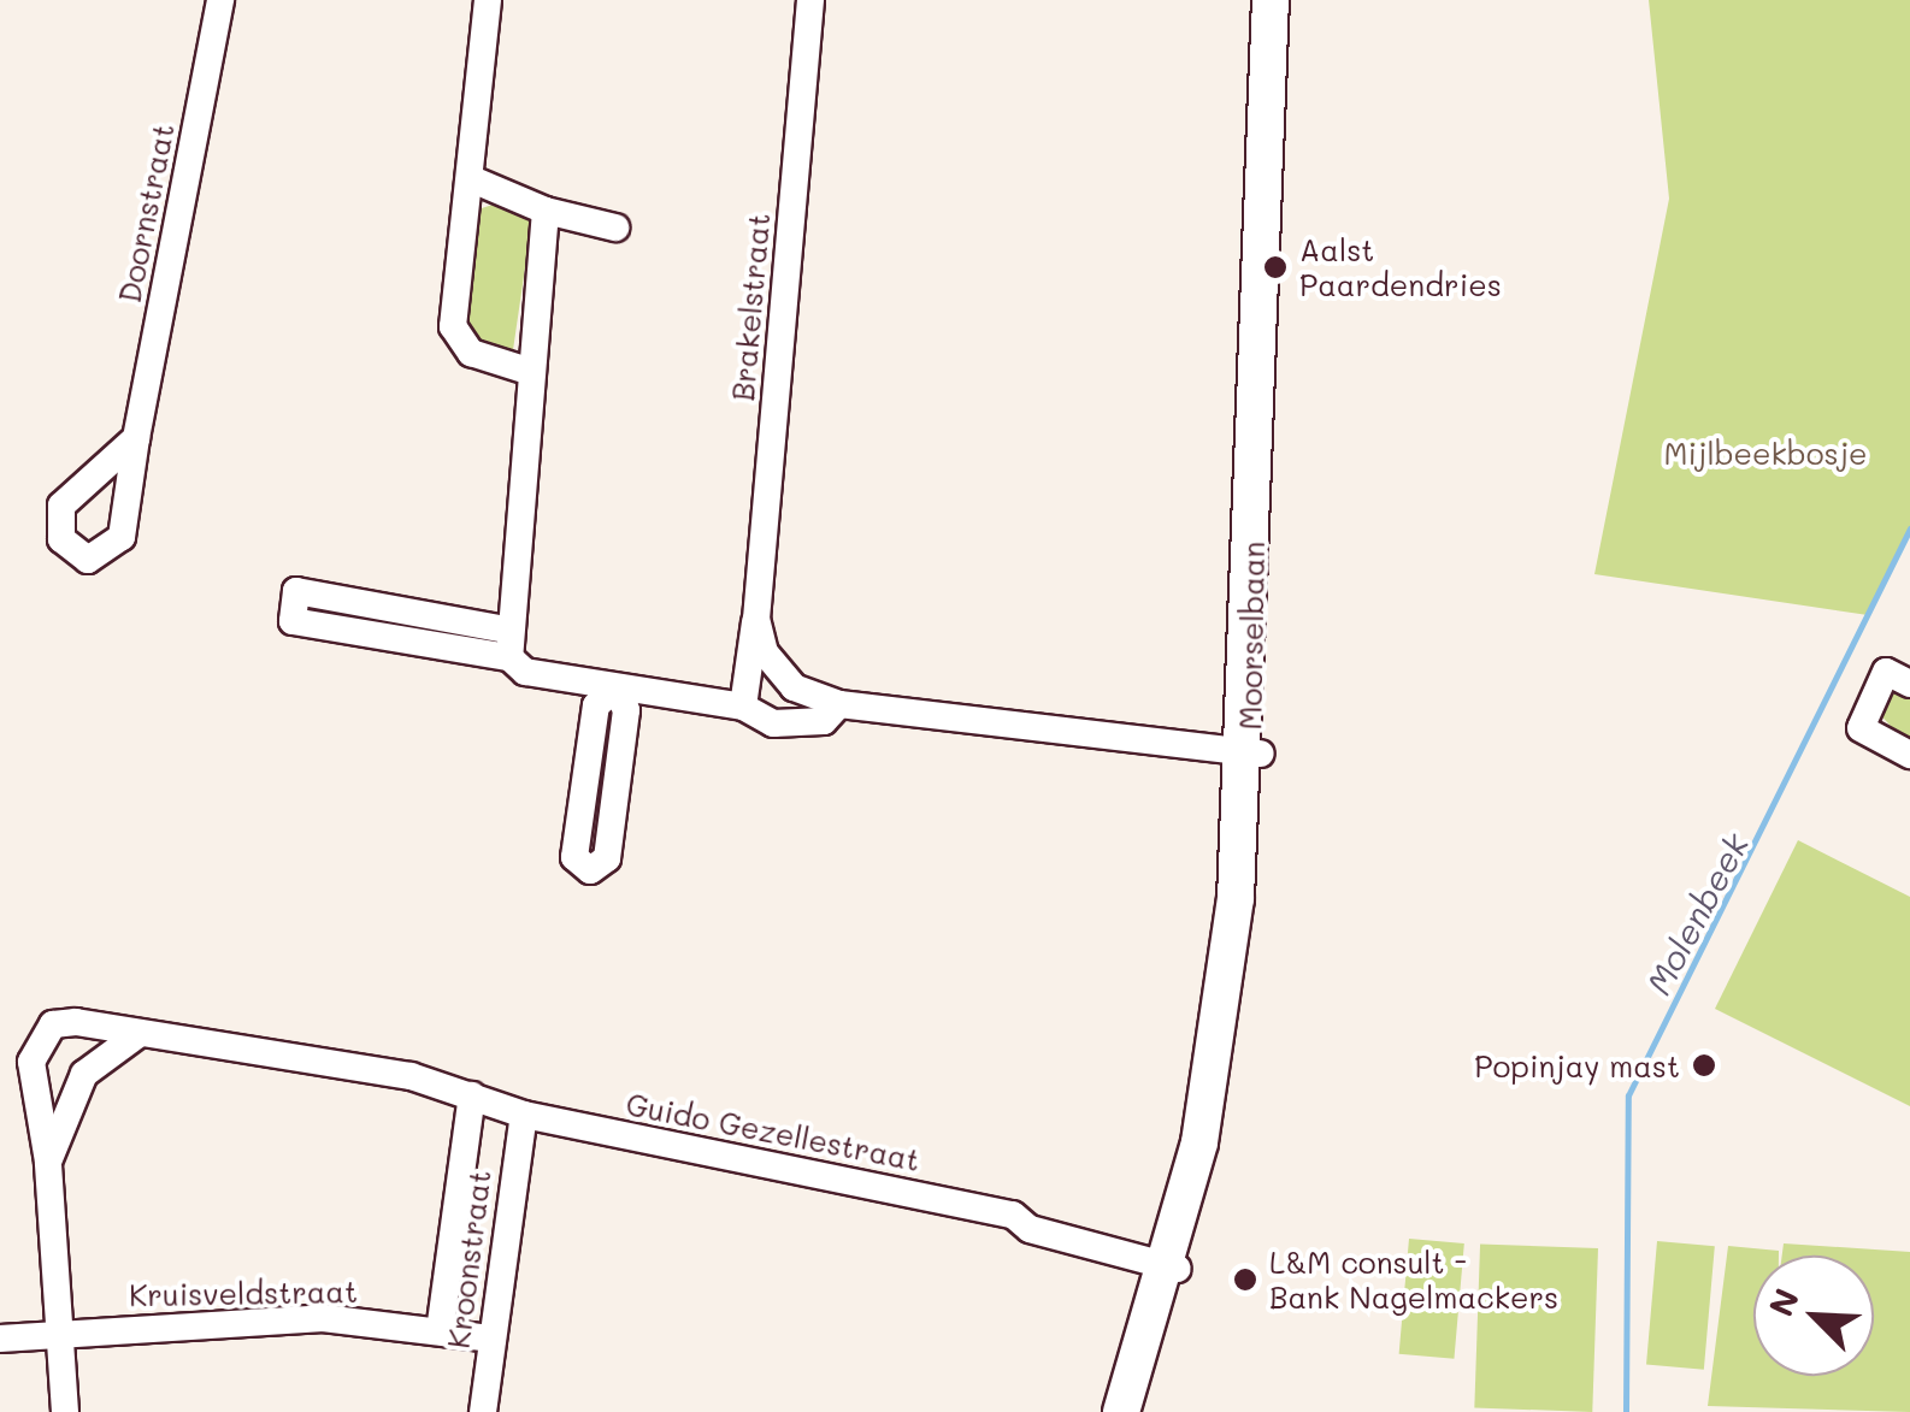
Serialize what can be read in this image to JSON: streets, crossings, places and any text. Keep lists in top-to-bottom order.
{
  "streets": {
    "main road": ["Moorselbaan"],
    "street": [
      "Doornstraat",
      "Brakelstraat",
      "Guido Gezellestraat",
      "Kroonstraat",
      "Kruisveldstraat"
    ]
  },
  "crossings": [
    ["Brakelstraat", "Moorselbaan"],
    ["Moorselbaan", "Guido Gezellestraat"],
    ["Guido Gezellestraat", "Kroonstraat"],
    ["Guido Gezellestraat", "Kruisveldstraat"],
    ["Kroonstraat", "Kruisveldstraat"]
  ],
  "water": ["Molenbeek"],
  "parks": ["Mijlbeekbosje"],
  "places": ["Aalst Paardendries", "Popinjay mast", "L&M consult - Bank Nagelmackers"],
  "north": "top left"
}
